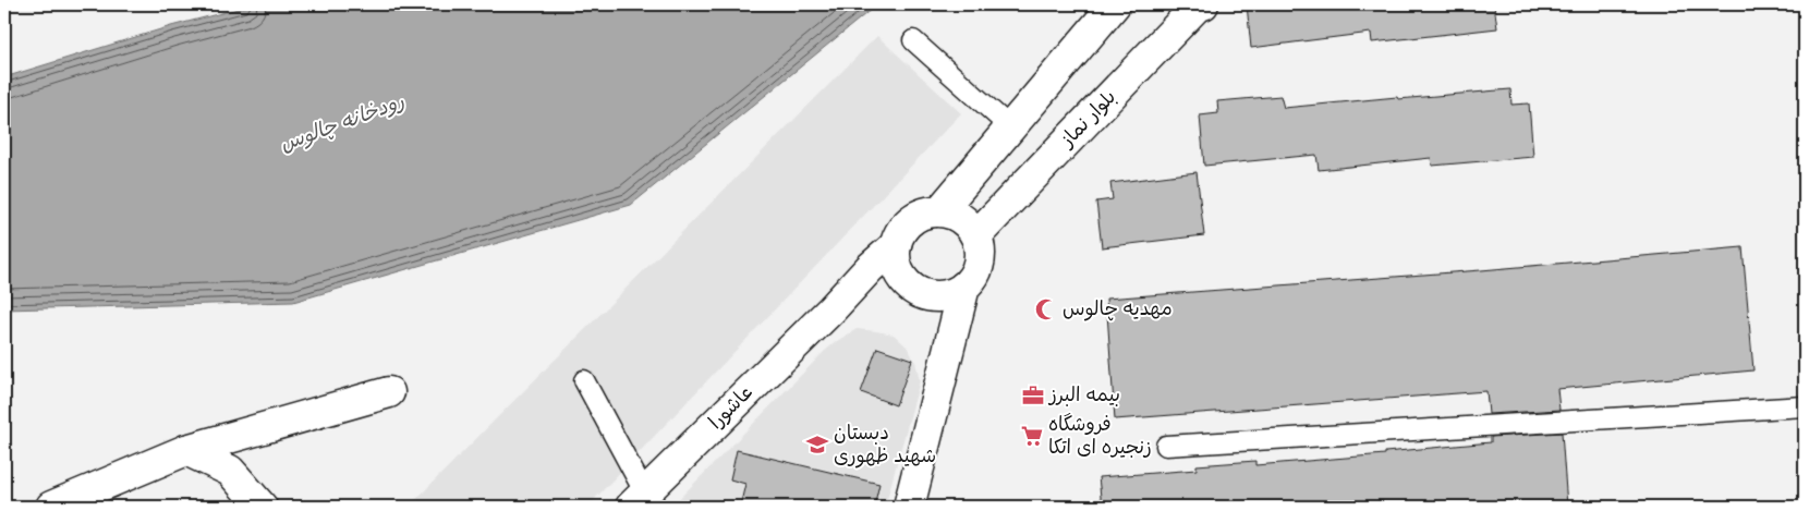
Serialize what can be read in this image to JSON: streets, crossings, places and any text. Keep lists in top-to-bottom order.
{
  "streets": {
    "street": ["بلوار نماز", "عاشورا"]
  },
  "crossings": [
    ["بلوار نماز", "عاشورا"]
  ],
  "water": ["رودخانه چالوس"],
  "places": {
    "mosque": ["مهدیه چالوس"],
    "office": ["بیمه البرز"],
    "supermarket": ["فروشگاه زنجیره ای اتکا"],
    "school or university": ["دبستان شهید ظهوری"]
  }
}
